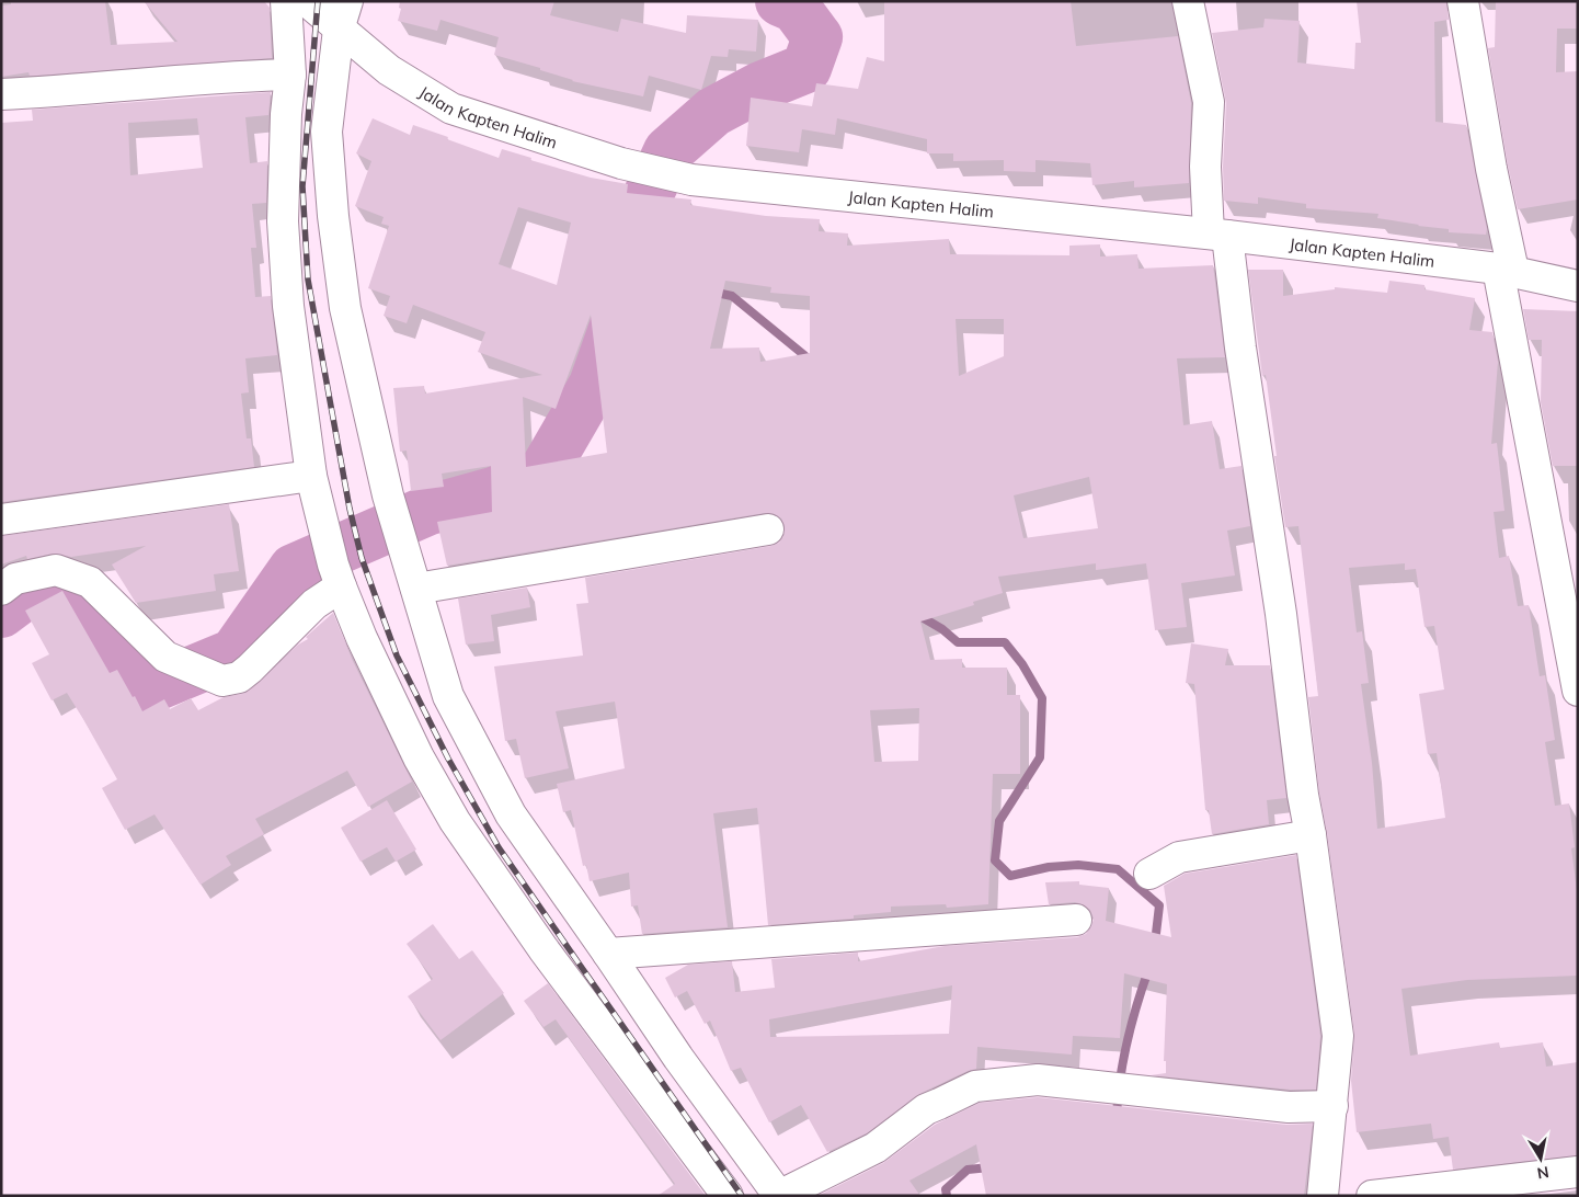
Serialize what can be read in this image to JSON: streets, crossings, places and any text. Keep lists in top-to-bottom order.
{
  "streets": {
    "street": ["Jalan Kapten Halim"]
  },
  "north": "bottom"
}
